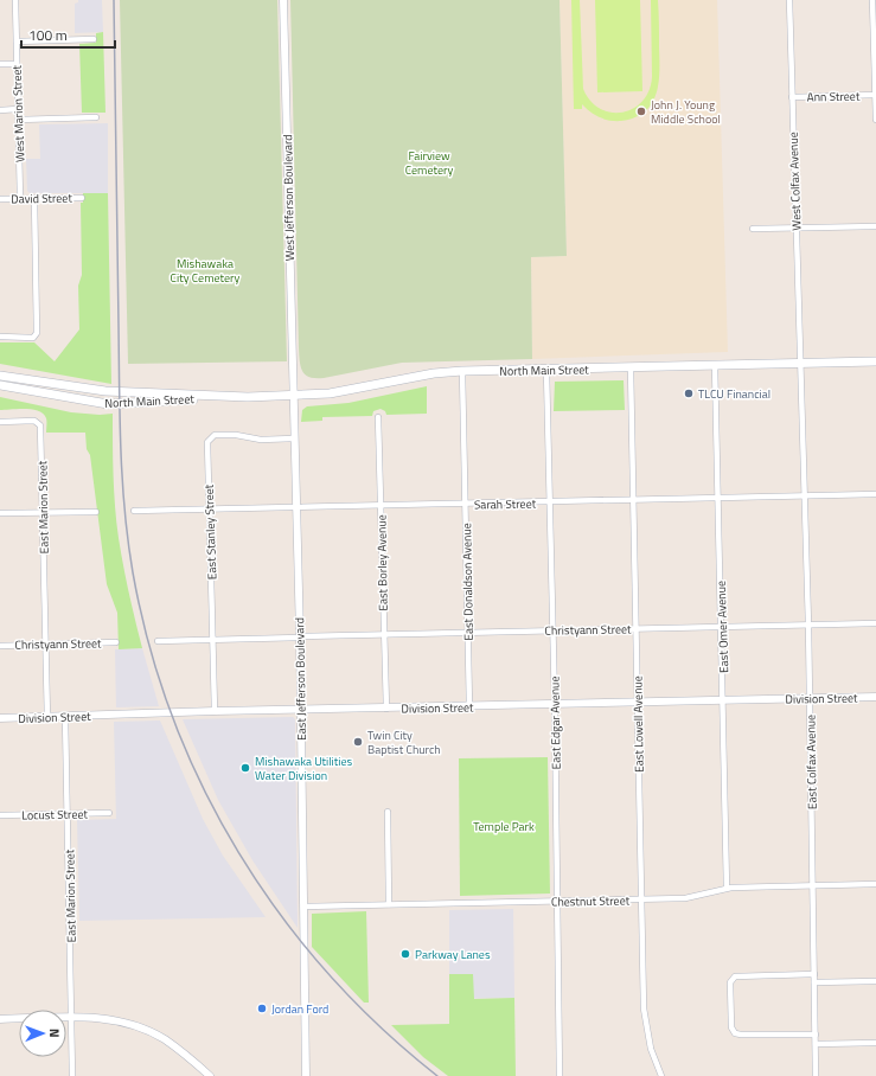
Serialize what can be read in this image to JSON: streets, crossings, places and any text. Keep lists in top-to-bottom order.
{
  "streets": {
    "main road": ["North Main Street"],
    "street": [
      "Ann Street",
      "West Marion Street",
      "West Colfax Avenue",
      "David Street",
      "West Jefferson Boulevard",
      "Sarah Street",
      "East Marion Street",
      "East Stanley Street",
      "East Borley Avenue",
      "East Donaldson Avenue",
      "East Omer Avenue",
      "Christyann Street",
      "East Jefferson Boulevard",
      "Division Street",
      "East Edgar Avenue",
      "East Lowell Avenue",
      "East Colfax Avenue",
      "Locust Street",
      "Chestnut Street"
    ]
  },
  "crossings": [
    ["Ann Street", "West Colfax Avenue"],
    ["West Marion Street", "David Street"],
    ["West Colfax Avenue", "North Main Street"],
    ["West Colfax Avenue", "East Colfax Avenue"],
    ["West Jefferson Boulevard", "North Main Street"],
    ["West Jefferson Boulevard", "East Jefferson Boulevard"],
    ["North Main Street", "East Donaldson Avenue"],
    ["North Main Street", "East Omer Avenue"],
    ["North Main Street", "East Jefferson Boulevard"],
    ["North Main Street", "East Edgar Avenue"],
    ["North Main Street", "East Lowell Avenue"],
    ["North Main Street", "East Colfax Avenue"],
    ["Sarah Street", "East Stanley Street"],
    ["Sarah Street", "East Borley Avenue"],
    ["Sarah Street", "East Donaldson Avenue"],
    ["Sarah Street", "East Omer Avenue"],
    ["Sarah Street", "East Jefferson Boulevard"],
    ["Sarah Street", "East Edgar Avenue"],
    ["Sarah Street", "East Lowell Avenue"],
    ["Sarah Street", "East Colfax Avenue"],
    ["East Marion Street", "Christyann Street"],
    ["East Marion Street", "Division Street"],
    ["East Marion Street", "Locust Street"],
    ["East Stanley Street", "Christyann Street"],
    ["East Stanley Street", "East Jefferson Boulevard"],
    ["East Stanley Street", "Division Street"],
    ["East Borley Avenue", "Christyann Street"],
    ["East Borley Avenue", "Division Street"],
    ["East Donaldson Avenue", "Christyann Street"],
    ["East Donaldson Avenue", "Division Street"],
    ["East Omer Avenue", "Christyann Street"],
    ["East Omer Avenue", "Division Street"],
    ["East Omer Avenue", "Chestnut Street"],
    ["Christyann Street", "East Jefferson Boulevard"],
    ["Christyann Street", "East Edgar Avenue"],
    ["Christyann Street", "East Lowell Avenue"],
    ["Christyann Street", "East Colfax Avenue"],
    ["East Jefferson Boulevard", "Division Street"],
    ["East Jefferson Boulevard", "Chestnut Street"],
    ["Division Street", "East Edgar Avenue"],
    ["Division Street", "East Lowell Avenue"],
    ["Division Street", "East Colfax Avenue"],
    ["East Edgar Avenue", "Chestnut Street"],
    ["East Lowell Avenue", "Chestnut Street"],
    ["East Colfax Avenue", "Chestnut Street"]
  ],
  "parks": ["Fairview Cemetery", "Mishawaka City Cemetery", "Temple Park"],
  "places": [
    "John J. Young Middle School",
    "TLCU Financial",
    "Twin City Baptist Church",
    "Mishawaka Utilities Water Division",
    "Parkway Lanes",
    "Jordan Ford"
  ],
  "scale_bar": "100 m",
  "north": "right"
}
